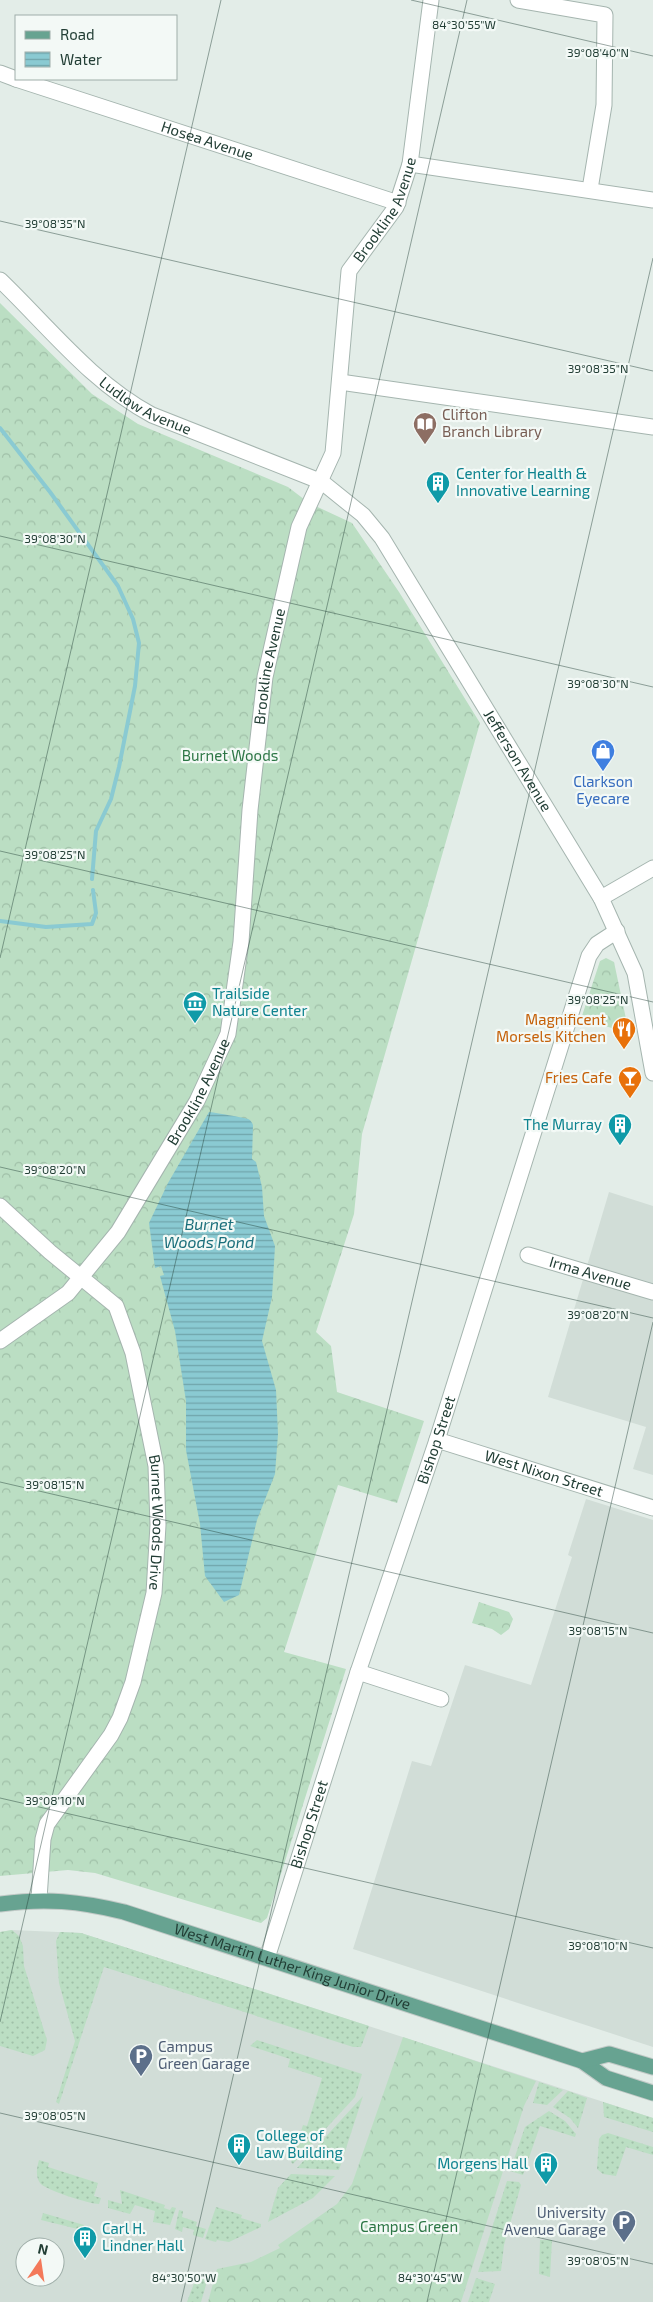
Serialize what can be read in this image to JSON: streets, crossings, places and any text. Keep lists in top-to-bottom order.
{
  "streets": {
    "main road": ["West Martin Luther King Junior Drive"],
    "street": [
      "Hosea Avenue",
      "Brookline Avenue",
      "Ludlow Avenue",
      "Jefferson Avenue",
      "Irma Avenue",
      "Bishop Street",
      "West Nixon Street",
      "Burnet Woods Drive"
    ]
  },
  "crossings": [
    ["Hosea Avenue", "Brookline Avenue"],
    ["Brookline Avenue", "Ludlow Avenue"],
    ["Brookline Avenue", "Jefferson Avenue"],
    ["Brookline Avenue", "Burnet Woods Drive"],
    ["Ludlow Avenue", "Jefferson Avenue"],
    ["Jefferson Avenue", "Bishop Street"],
    ["Bishop Street", "West Nixon Street"],
    ["Bishop Street", "West Martin Luther King Junior Drive"],
    ["Burnet Woods Drive", "West Martin Luther King Junior Drive"]
  ],
  "water": ["Burnet Woods Pond"],
  "parks": ["Burnet Woods", "Campus Green"],
  "places": {
    "library": ["Clifton Branch Library"],
    "building": [
      "Center for Health & Innovative Learning",
      "The Murray",
      "College of Law Building",
      "Morgens Hall",
      "Carl H. Lindner Hall"
    ],
    "shop": ["Clarkson Eyecare"],
    "museum": ["Trailside Nature Center"],
    "restaurant": ["Magnificent Morsels Kitchen"],
    "bar": ["Fries Cafe"],
    "parking": ["Campus Green Garage", "University Avenue Garage"]
  },
  "legend": ["Road", "Water"],
  "north": "top",
  "coordinates": [
    "84°30'55\"W",
    "39°08'40\"N",
    "39°08'35\"N",
    "39°08'30\"N",
    "39°08'25\"N",
    "39°08'20\"N",
    "39°08'15\"N",
    "39°08'10\"N",
    "39°08'05\"N",
    "84°30'50\"W",
    "84°30'45\"W"
  ]
}
